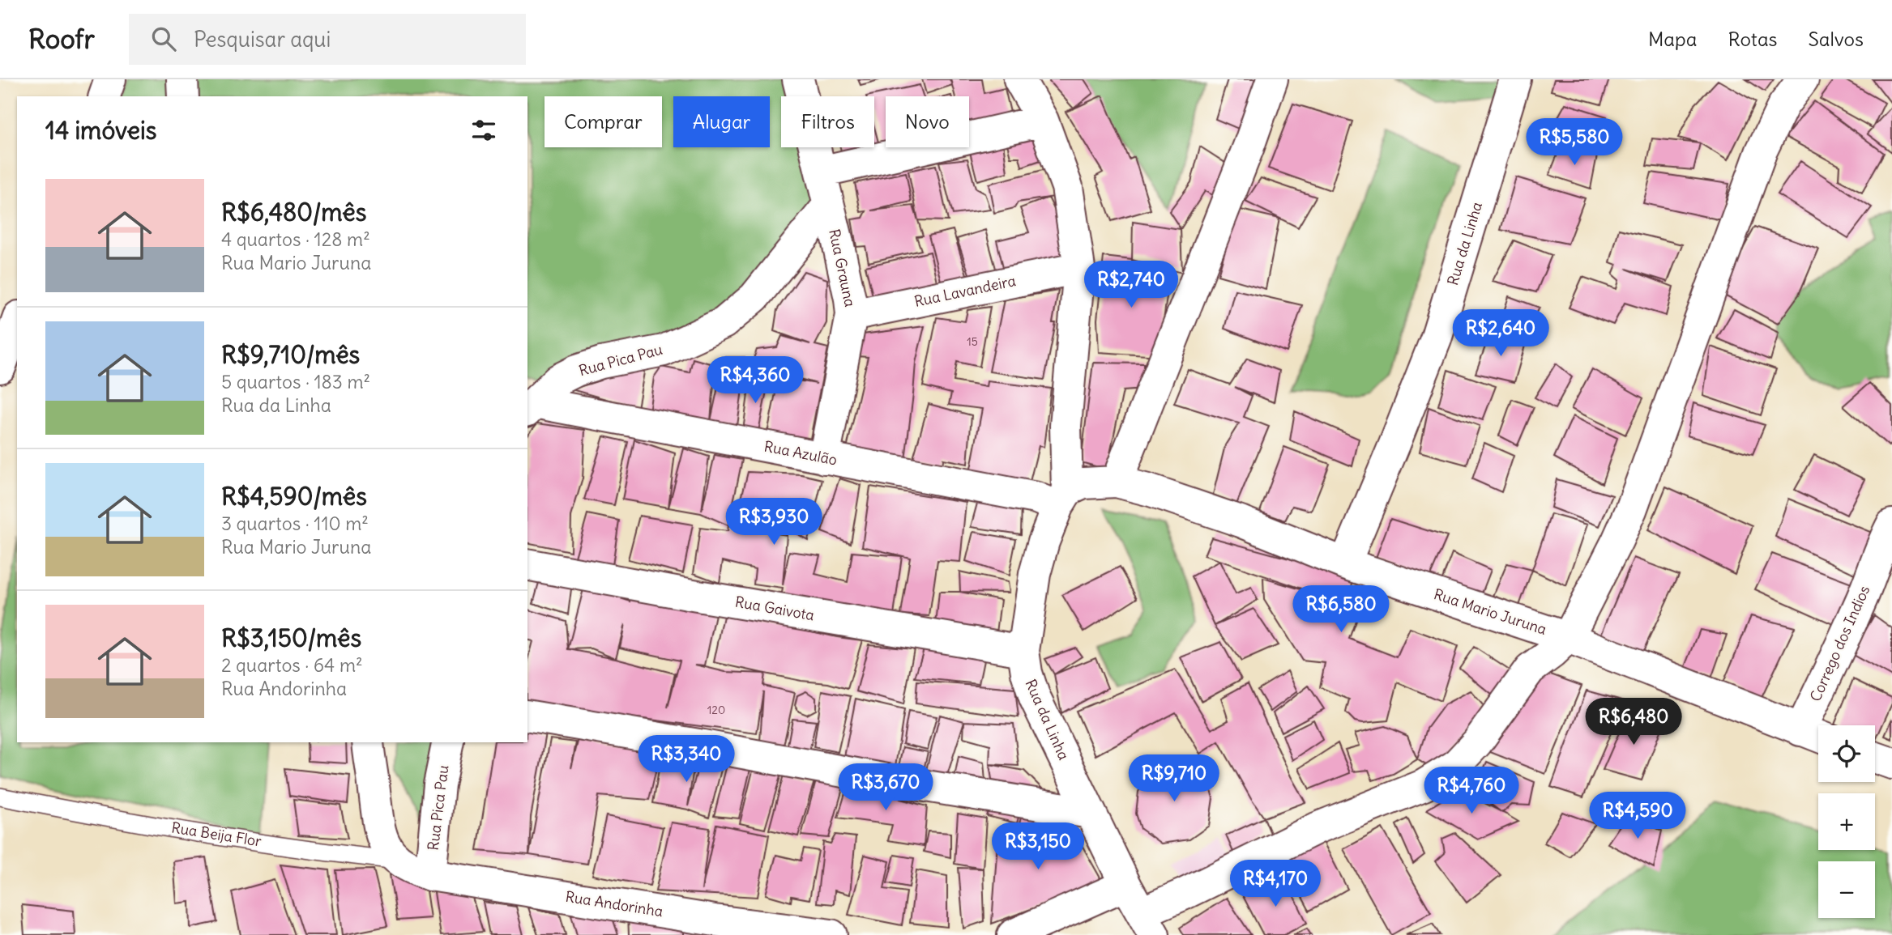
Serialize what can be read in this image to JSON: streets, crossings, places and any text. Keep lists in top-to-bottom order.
{
  "streets": {
    "street": [
      "Rua da Linha",
      "Rua Grauna",
      "Rua Lavandeira",
      "Rua Pica Pau",
      "Rua Azulão",
      "Rua Gaivota",
      "Rua Mario Juruna",
      "Corrego dos Indios",
      "Rua Beija Flor",
      "Rua Andorinha"
    ]
  },
  "crossings": [
    ["Rua da Linha", "Rua Lavandeira"],
    ["Rua da Linha", "Rua Azulão"],
    ["Rua da Linha", "Rua Gaivota"],
    ["Rua da Linha", "Rua Mario Juruna"],
    ["Rua Grauna", "Rua Lavandeira"],
    ["Rua Grauna", "Rua Pica Pau"],
    ["Rua Grauna", "Rua Azulão"],
    ["Rua Pica Pau", "Rua Azulão"],
    ["Rua Pica Pau", "Rua Beija Flor"],
    ["Rua Pica Pau", "Rua Andorinha"],
    ["Rua Mario Juruna", "Corrego dos Indios"],
    ["Rua Beija Flor", "Rua Andorinha"]
  ],
  "house_numbers": ["15", "120"],
  "page": {
    "header": "Roofr",
    "search": "Pesquisar aqui",
    "nav": ["Mapa", "Rotas", "Salvos"],
    "chip": [
      "Comprar",
      "Alugar",
      "Filtros",
      "Novo"
    ],
    "heading": "14 imóveis",
    "price": [
      "R$5,580",
      "R$2,740",
      "R$2,640",
      "R$4,360",
      "R$3,930",
      "R$6,580",
      "R$6,480",
      "R$3,340",
      "R$9,710",
      "R$3,670",
      "R$4,760",
      "R$4,590",
      "R$3,150",
      "R$4,170"
    ],
    "list": [
      {
        "name": "R$6,480/mês",
        "note": "4 quartos · 128 m² · Rua Mario Juruna"
      },
      {
        "name": "R$9,710/mês",
        "note": "5 quartos · 183 m² · Rua da Linha"
      },
      {
        "name": "R$4,590/mês",
        "note": "3 quartos · 110 m² · Rua Mario Juruna"
      },
      {
        "name": "R$3,150/mês",
        "note": "2 quartos · 64 m² · Rua Andorinha"
      }
    ],
    "map_buttons": ["+", "−"]
  }
}
